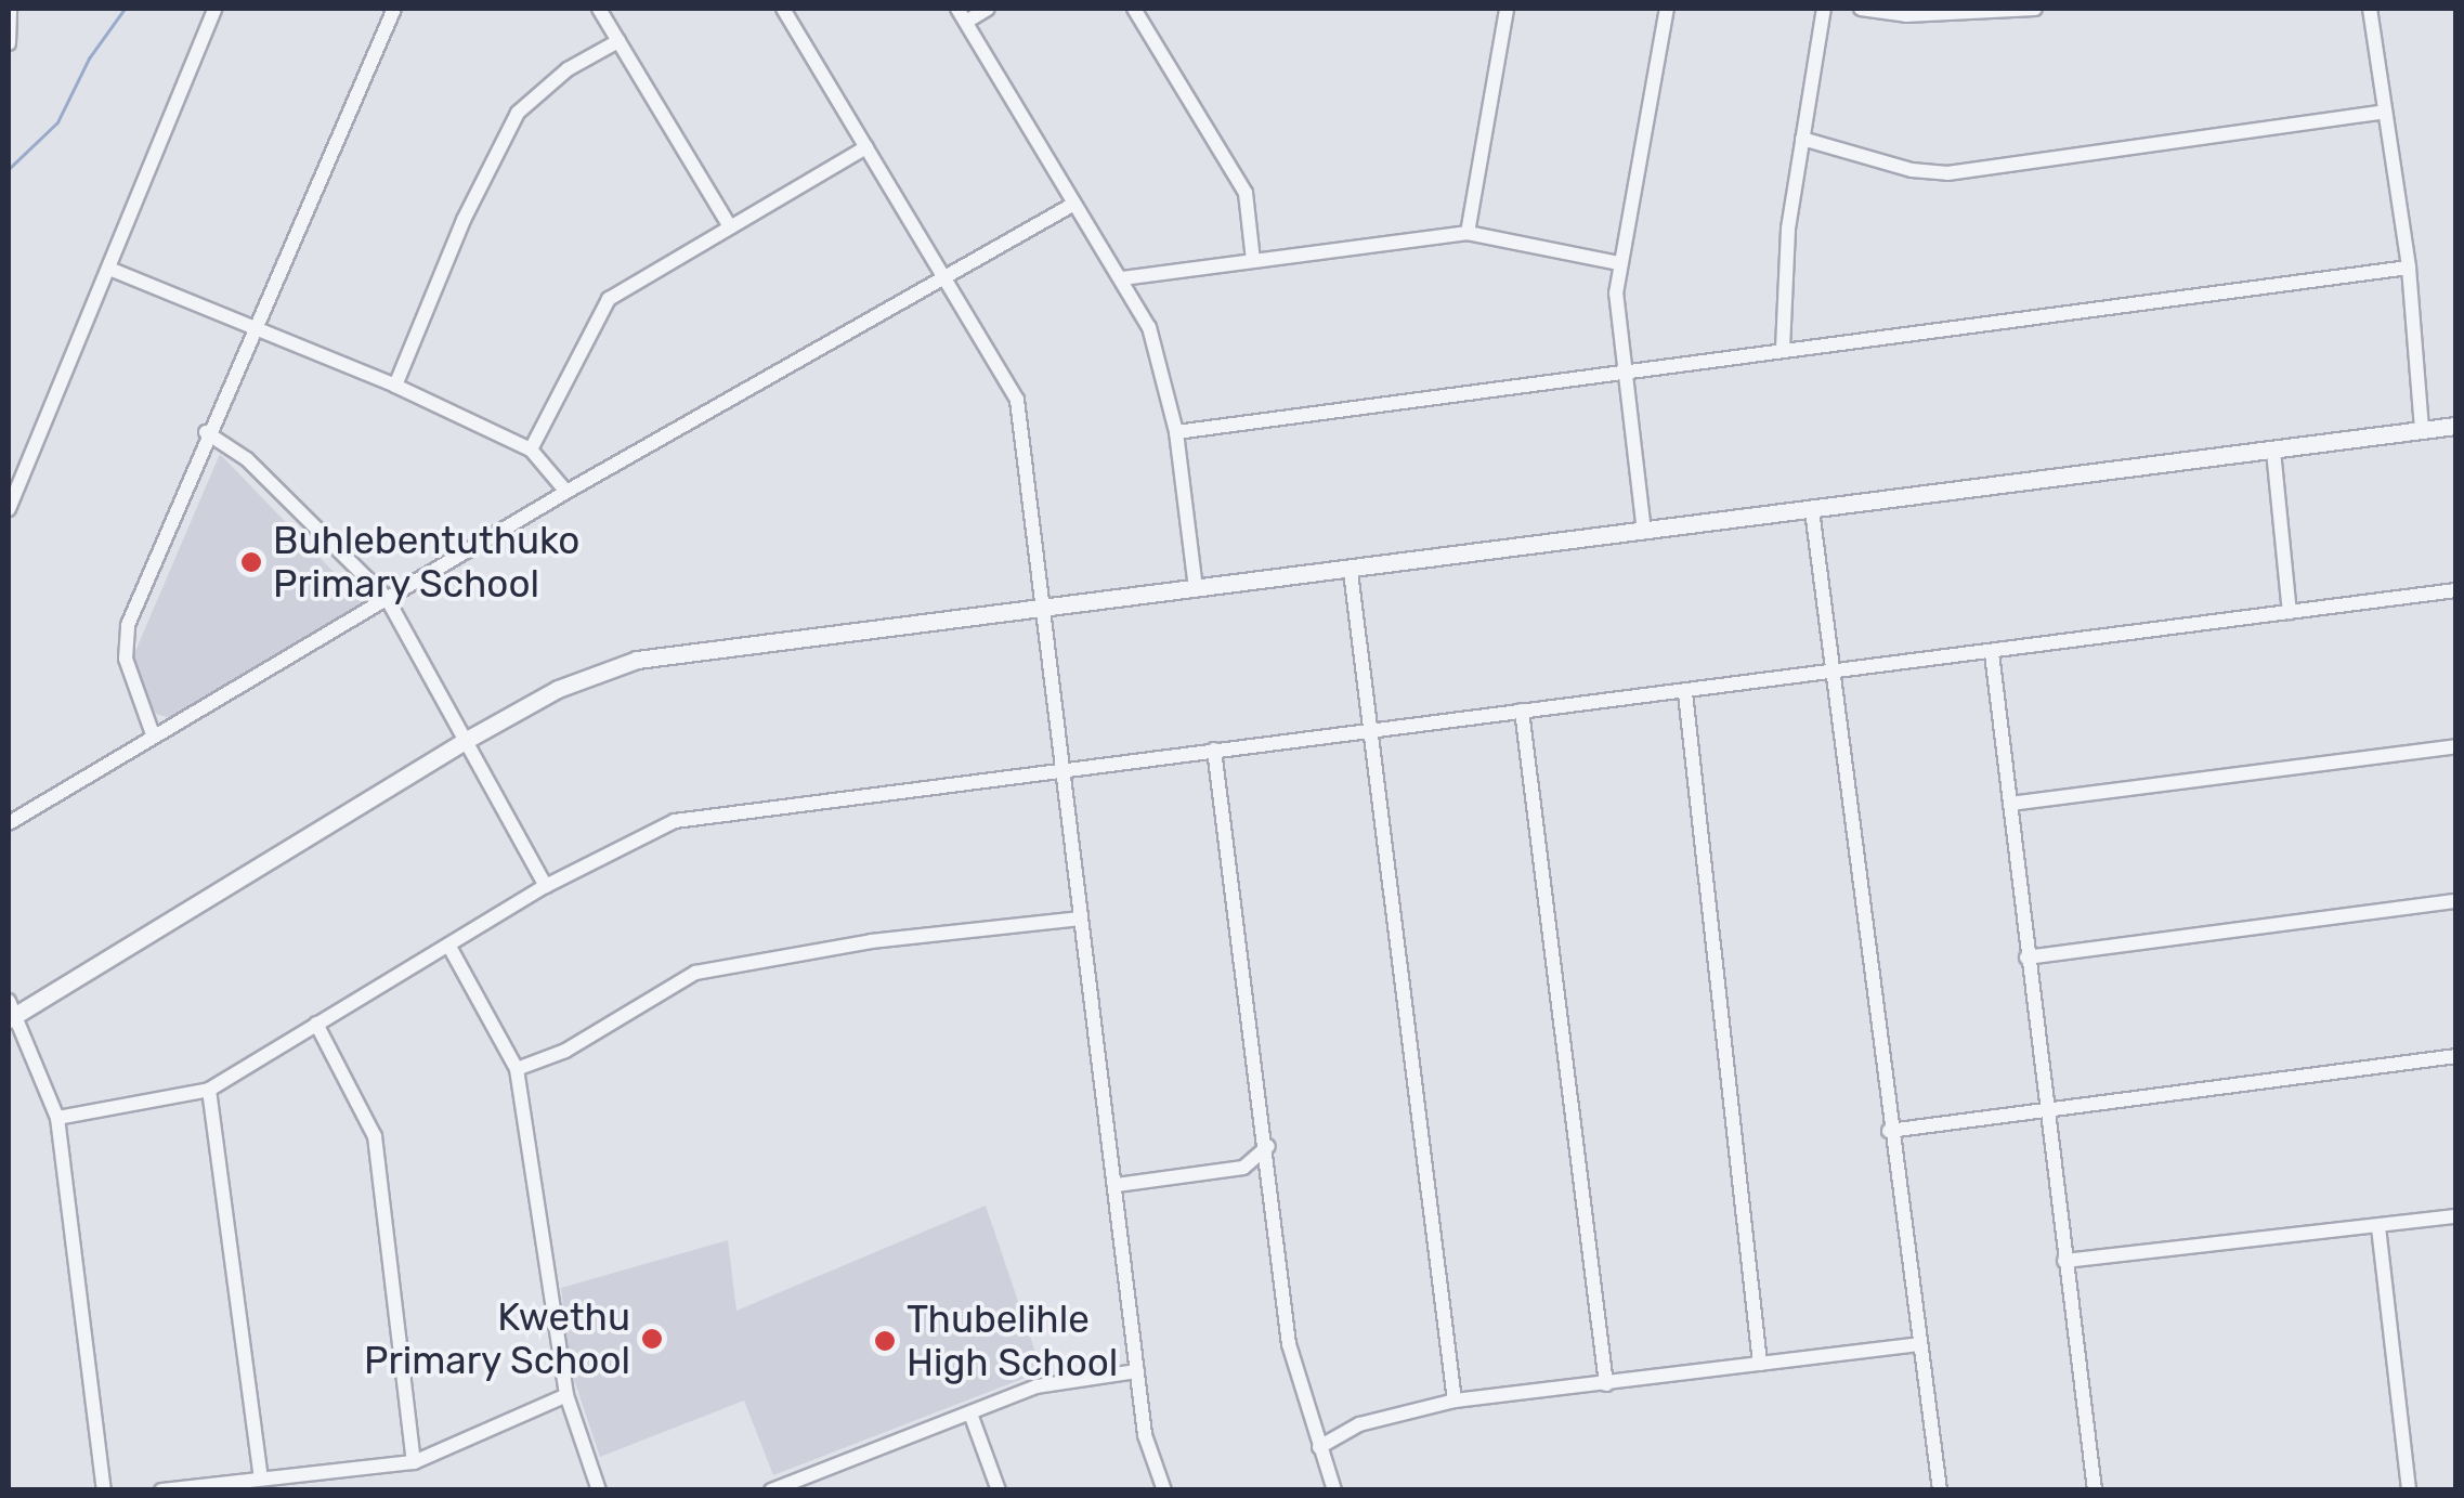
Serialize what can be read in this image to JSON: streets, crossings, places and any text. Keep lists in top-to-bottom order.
{
  "places": ["Buhlebentuthuko Primary School", "Kwethu Primary School", "Thubelihle High School"]
}
